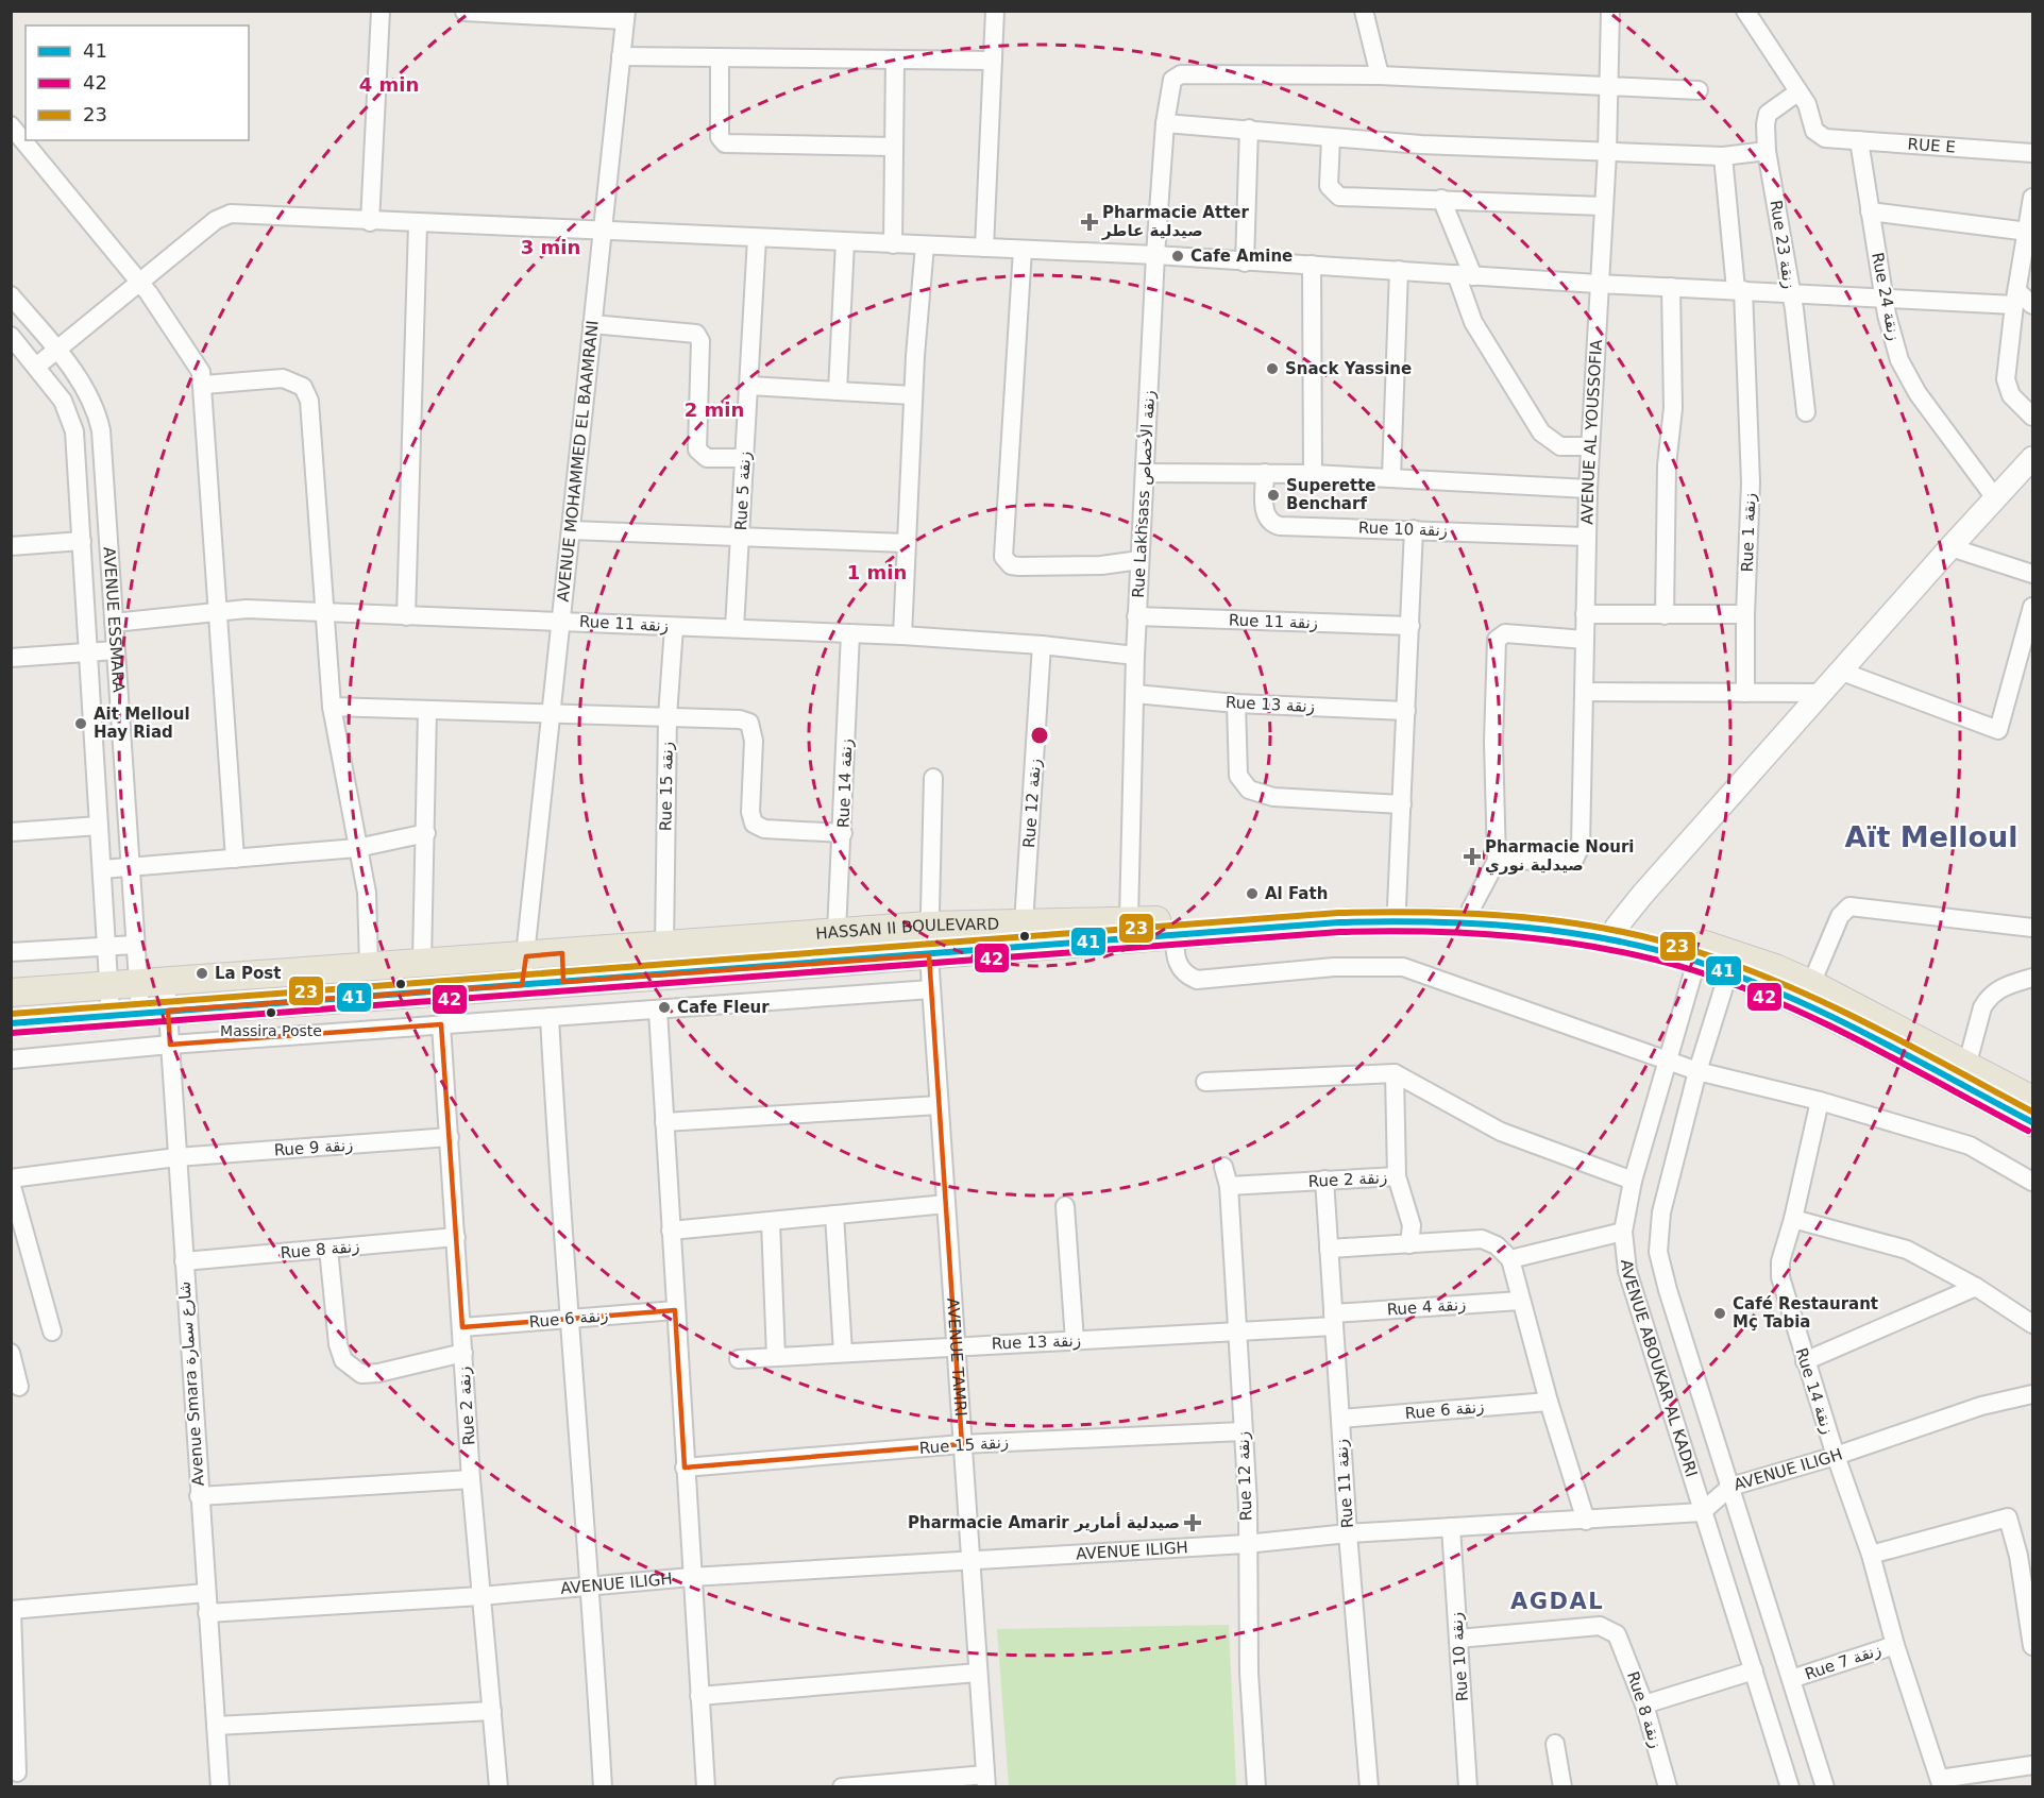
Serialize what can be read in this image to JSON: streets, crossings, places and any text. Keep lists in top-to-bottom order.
{
  "streets": {
    "main road": ["HASSAN II BOULEVARD"],
    "street": [
      "RUE E",
      "Rue 23 زنقة",
      "Rue 24 زنقة",
      "AVENUE AL YOUSSOFIA",
      "AVENUE MOHAMMED EL BAAMRANI",
      "Rue 5 زنقة",
      "Rue Lakhsass زنقة الأخصاص",
      "Rue 10 زنقة",
      "Rue 1 زنقة",
      "AVENUE ESSMARA",
      "Rue 11 زنقة",
      "Rue 13 زنقة",
      "Rue 14 زنقة",
      "Rue 15 زنقة",
      "Rue 12 زنقة",
      "Rue 9 زنقة",
      "Rue 2 زنقة",
      "Rue 8 زنقة",
      "Rue 4 زنقة",
      "Rue 6 زنقة",
      "AVENUE TAMRI",
      "AVENUE ABOUKAR AL KADRI",
      "Avenue Smara شارع سمارة",
      "AVENUE ILIGH",
      "Rue 7 زنقة"
    ]
  },
  "crossings": [
    ["RUE E", "Rue 23 زنقة"],
    ["RUE E", "Rue 24 زنقة"],
    ["AVENUE AL YOUSSOFIA", "Rue 10 زنقة"],
    ["AVENUE MOHAMMED EL BAAMRANI", "Rue 11 زنقة"],
    ["AVENUE MOHAMMED EL BAAMRANI", "HASSAN II BOULEVARD"],
    ["Rue 5 زنقة", "Rue 11 زنقة"],
    ["Rue Lakhsass زنقة الأخصاص", "Rue 11 زنقة"],
    ["Rue Lakhsass زنقة الأخصاص", "Rue 13 زنقة"],
    ["Rue Lakhsass زنقة الأخصاص", "HASSAN II BOULEVARD"],
    ["Rue 10 زنقة", "Rue 8 زنقة"],
    ["Rue 10 زنقة", "AVENUE ILIGH"],
    ["AVENUE ESSMARA", "Rue 11 زنقة"],
    ["AVENUE ESSMARA", "HASSAN II BOULEVARD"],
    ["Rue 11 زنقة", "Rue 13 زنقة"],
    ["Rue 11 زنقة", "Rue 14 زنقة"],
    ["Rue 11 زنقة", "Rue 15 زنقة"],
    ["Rue 11 زنقة", "Rue 12 زنقة"],
    ["Rue 11 زنقة", "Rue 2 زنقة"],
    ["Rue 11 زنقة", "Rue 4 زنقة"],
    ["Rue 11 زنقة", "Rue 6 زنقة"],
    ["Rue 11 زنقة", "AVENUE ILIGH"],
    ["Rue 13 زنقة", "Rue 12 زنقة"],
    ["Rue 13 زنقة", "Rue 4 زنقة"],
    ["Rue 13 زنقة", "AVENUE TAMRI"],
    ["Rue 14 زنقة", "HASSAN II BOULEVARD"],
    ["Rue 14 زنقة", "AVENUE ILIGH"],
    ["Rue 14 زنقة", "Rue 7 زنقة"],
    ["Rue 15 زنقة", "Rue 12 زنقة"],
    ["Rue 15 زنقة", "HASSAN II BOULEVARD"],
    ["Rue 15 زنقة", "AVENUE TAMRI"],
    ["Rue 12 زنقة", "HASSAN II BOULEVARD"],
    ["Rue 12 زنقة", "Rue 2 زنقة"],
    ["Rue 12 زنقة", "AVENUE ILIGH"],
    ["HASSAN II BOULEVARD", "AVENUE TAMRI"],
    ["HASSAN II BOULEVARD", "AVENUE ABOUKAR AL KADRI"],
    ["HASSAN II BOULEVARD", "Avenue Smara شارع سمارة"],
    ["Rue 9 زنقة", "Rue 2 زنقة"],
    ["Rue 9 زنقة", "Avenue Smara شارع سمارة"],
    ["Rue 2 زنقة", "Rue 8 زنقة"],
    ["Rue 2 زنقة", "Rue 6 زنقة"],
    ["Rue 2 زنقة", "AVENUE ILIGH"],
    ["Rue 8 زنقة", "Avenue Smara شارع سمارة"],
    ["AVENUE TAMRI", "AVENUE ILIGH"],
    ["AVENUE ABOUKAR AL KADRI", "AVENUE ILIGH"],
    ["AVENUE ABOUKAR AL KADRI", "Rue 7 زنقة"],
    ["Avenue Smara شارع سمارة", "AVENUE ILIGH"]
  ],
  "districts": ["Aït Melloul", "AGDAL"],
  "places": {
    "health": ["Pharmacie Atter صيدلية عاطر", "Pharmacie Nouri صيدلية نوري", "Pharmacie Amarir صيدلية أمارير"],
    "other": [
      "Cafe Amine",
      "Snack Yassine",
      "Superette Bencharf",
      "Ait Melloul Hay Riad",
      "Al Fath",
      "La Post",
      "Cafe Fleur",
      "Massira Poste",
      "Café Restaurant Mç Tabia"
    ]
  },
  "lines": ["transit line 23", "transit line 41", "transit line 42"],
  "legend": ["41", "42", "23"],
  "rings": [
    "4 min",
    "3 min",
    "2 min",
    "1 min"
  ]
}
